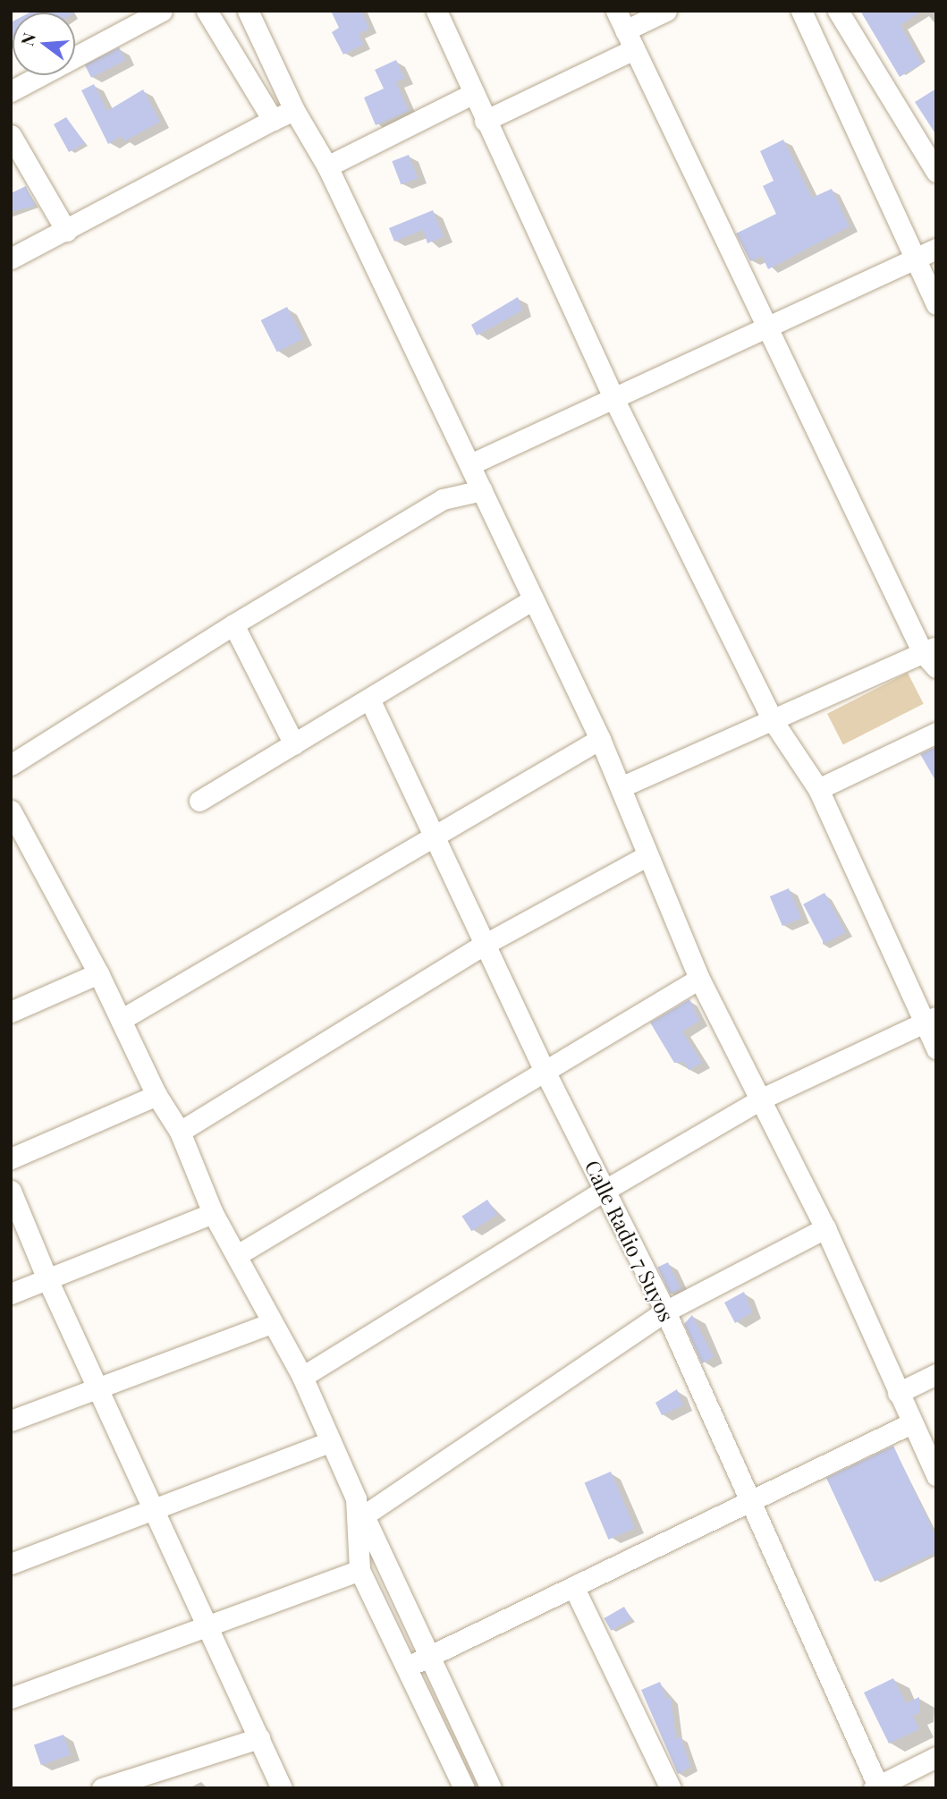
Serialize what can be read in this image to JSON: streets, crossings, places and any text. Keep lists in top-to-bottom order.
{
  "streets": {
    "street": ["Calle Radio 7 Suyos"]
  },
  "north": "left"
}
